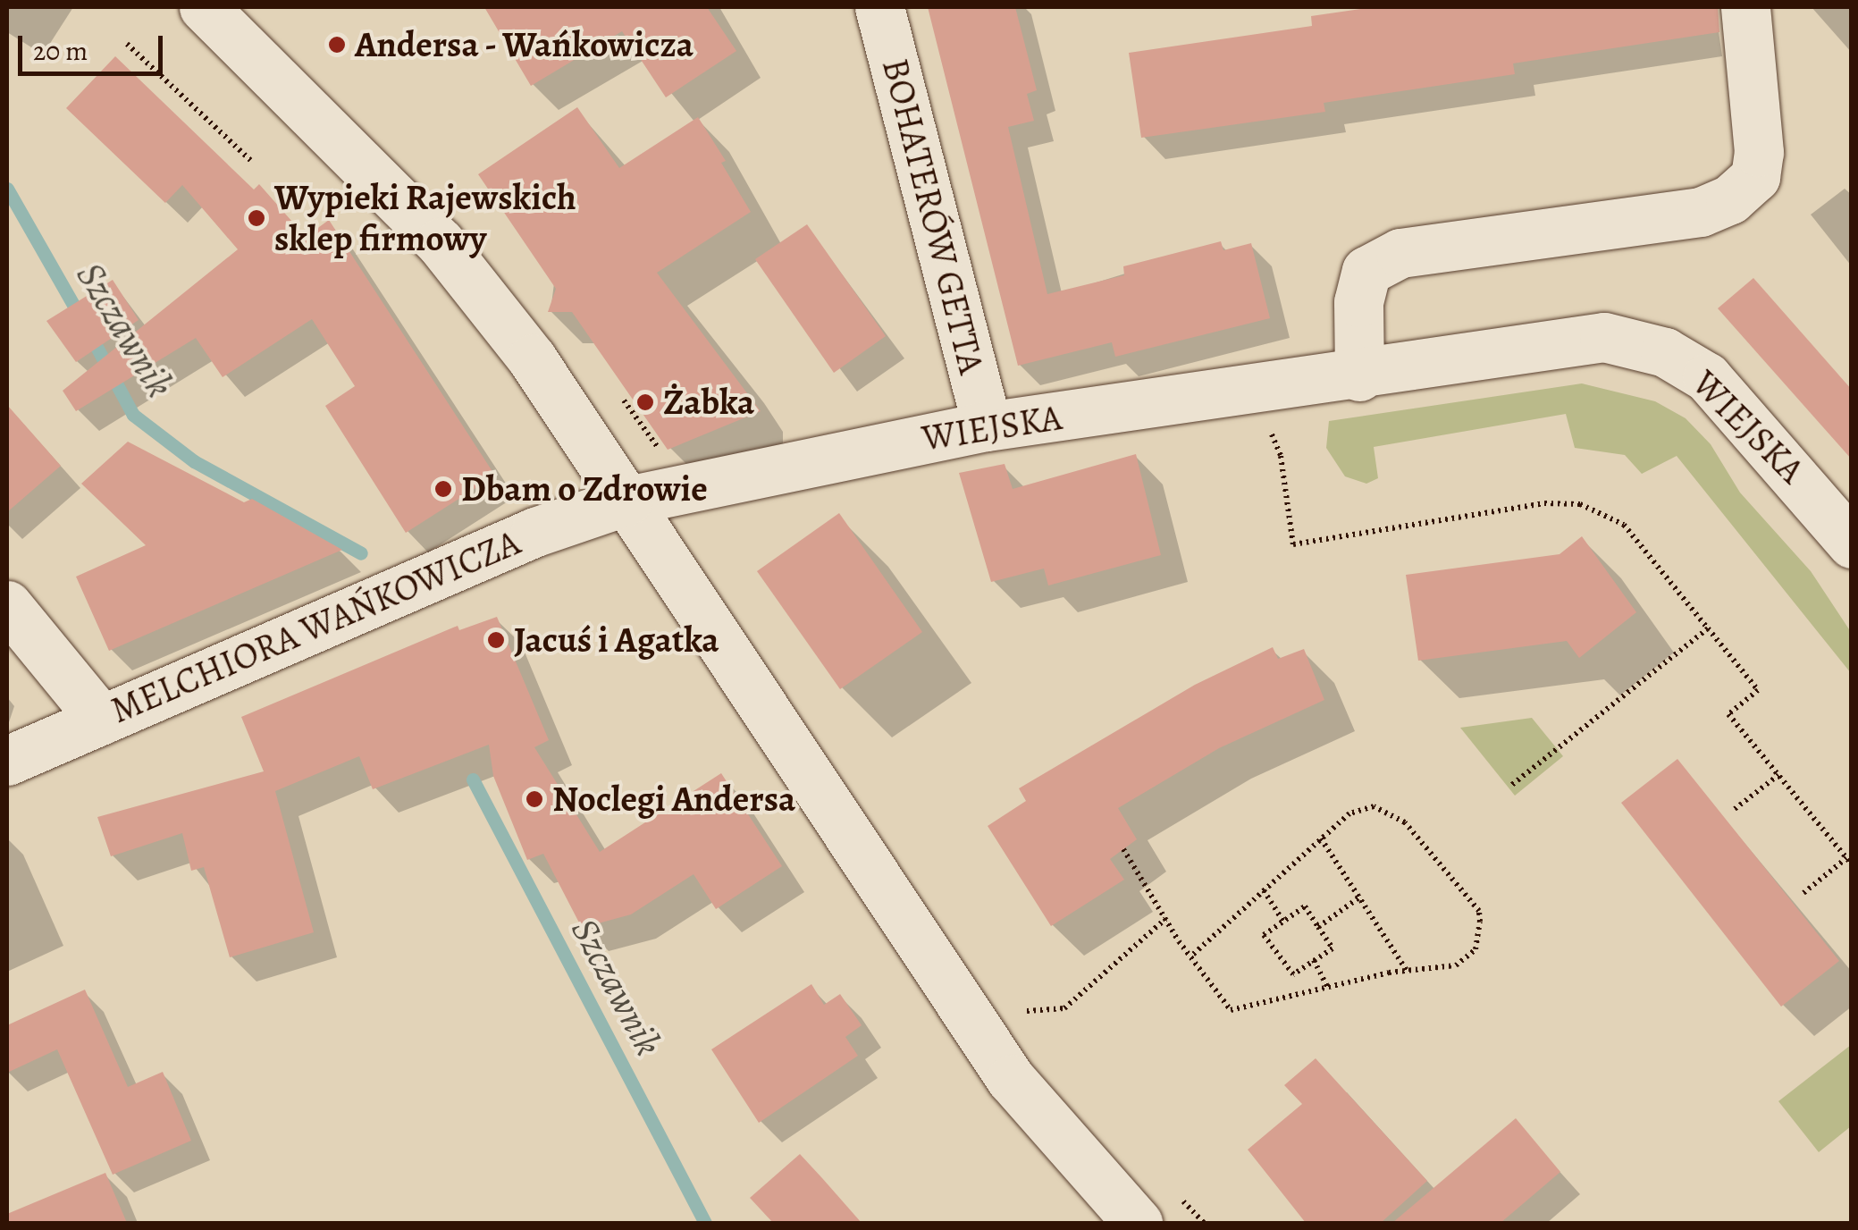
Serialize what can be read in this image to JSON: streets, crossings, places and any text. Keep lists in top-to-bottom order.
{
  "streets": {
    "street": ["BOHATERÓW GETTA", "WIEJSKA", "MELCHIORA WAŃKOWICZA"]
  },
  "crossings": [
    ["BOHATERÓW GETTA", "WIEJSKA"],
    ["WIEJSKA", "MELCHIORA WAŃKOWICZA"]
  ],
  "water": ["Szczawnik"],
  "places": [
    "Andersa - Wańkowicza",
    "Wypieki Rajewskich sklep firmowy",
    "Żabka",
    "Dbam o Zdrowie",
    "Jacuś i Agatka",
    "Noclegi Andersa"
  ],
  "scale_bar": "20 m"
}
